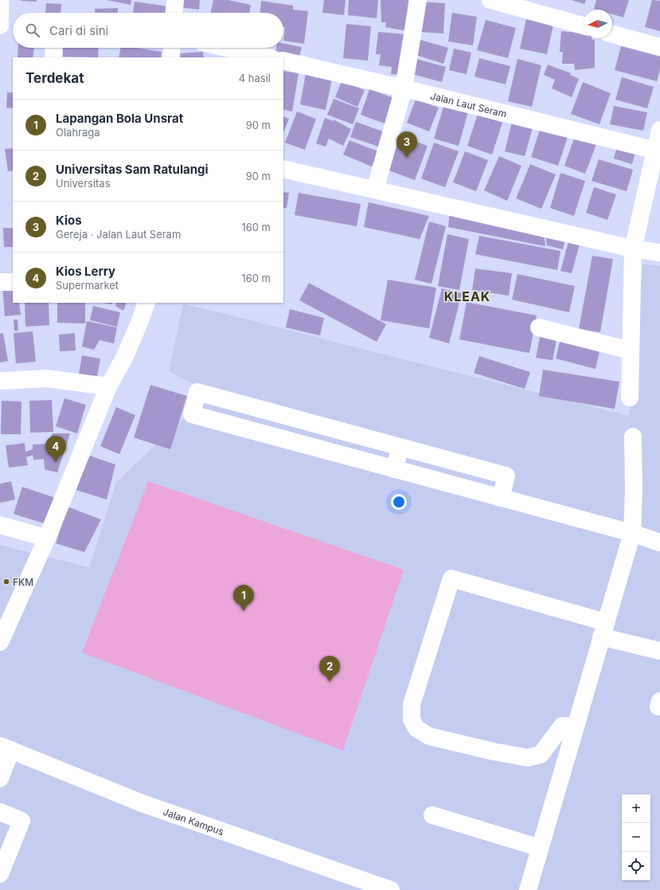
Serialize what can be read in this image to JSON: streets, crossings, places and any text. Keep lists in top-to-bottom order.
{
  "streets": {
    "street": ["Jalan Laut Seram", "Jalan Kampus"]
  },
  "districts": ["KLEAK"],
  "places": ["FKM"],
  "north": "left",
  "page": {
    "search": "Cari di sini",
    "heading": ["Terdekat", "4 hasil"],
    "list": [
      {
        "mark": "1",
        "name": "Lapangan Bola Unsrat",
        "note": "Olahraga",
        "value": "90 m"
      },
      {
        "mark": "2",
        "name": "Universitas Sam Ratulangi",
        "note": "Universitas",
        "value": "90 m"
      },
      {
        "mark": "3",
        "name": "Kios",
        "note": "Gereja · Jalan Laut Seram",
        "value": "160 m"
      },
      {
        "mark": "4",
        "name": "Kios Lerry",
        "note": "Supermarket",
        "value": "160 m"
      }
    ],
    "pins": [
      "3",
      "4",
      "1",
      "2"
    ],
    "map_buttons": ["+", "−"]
  }
}
